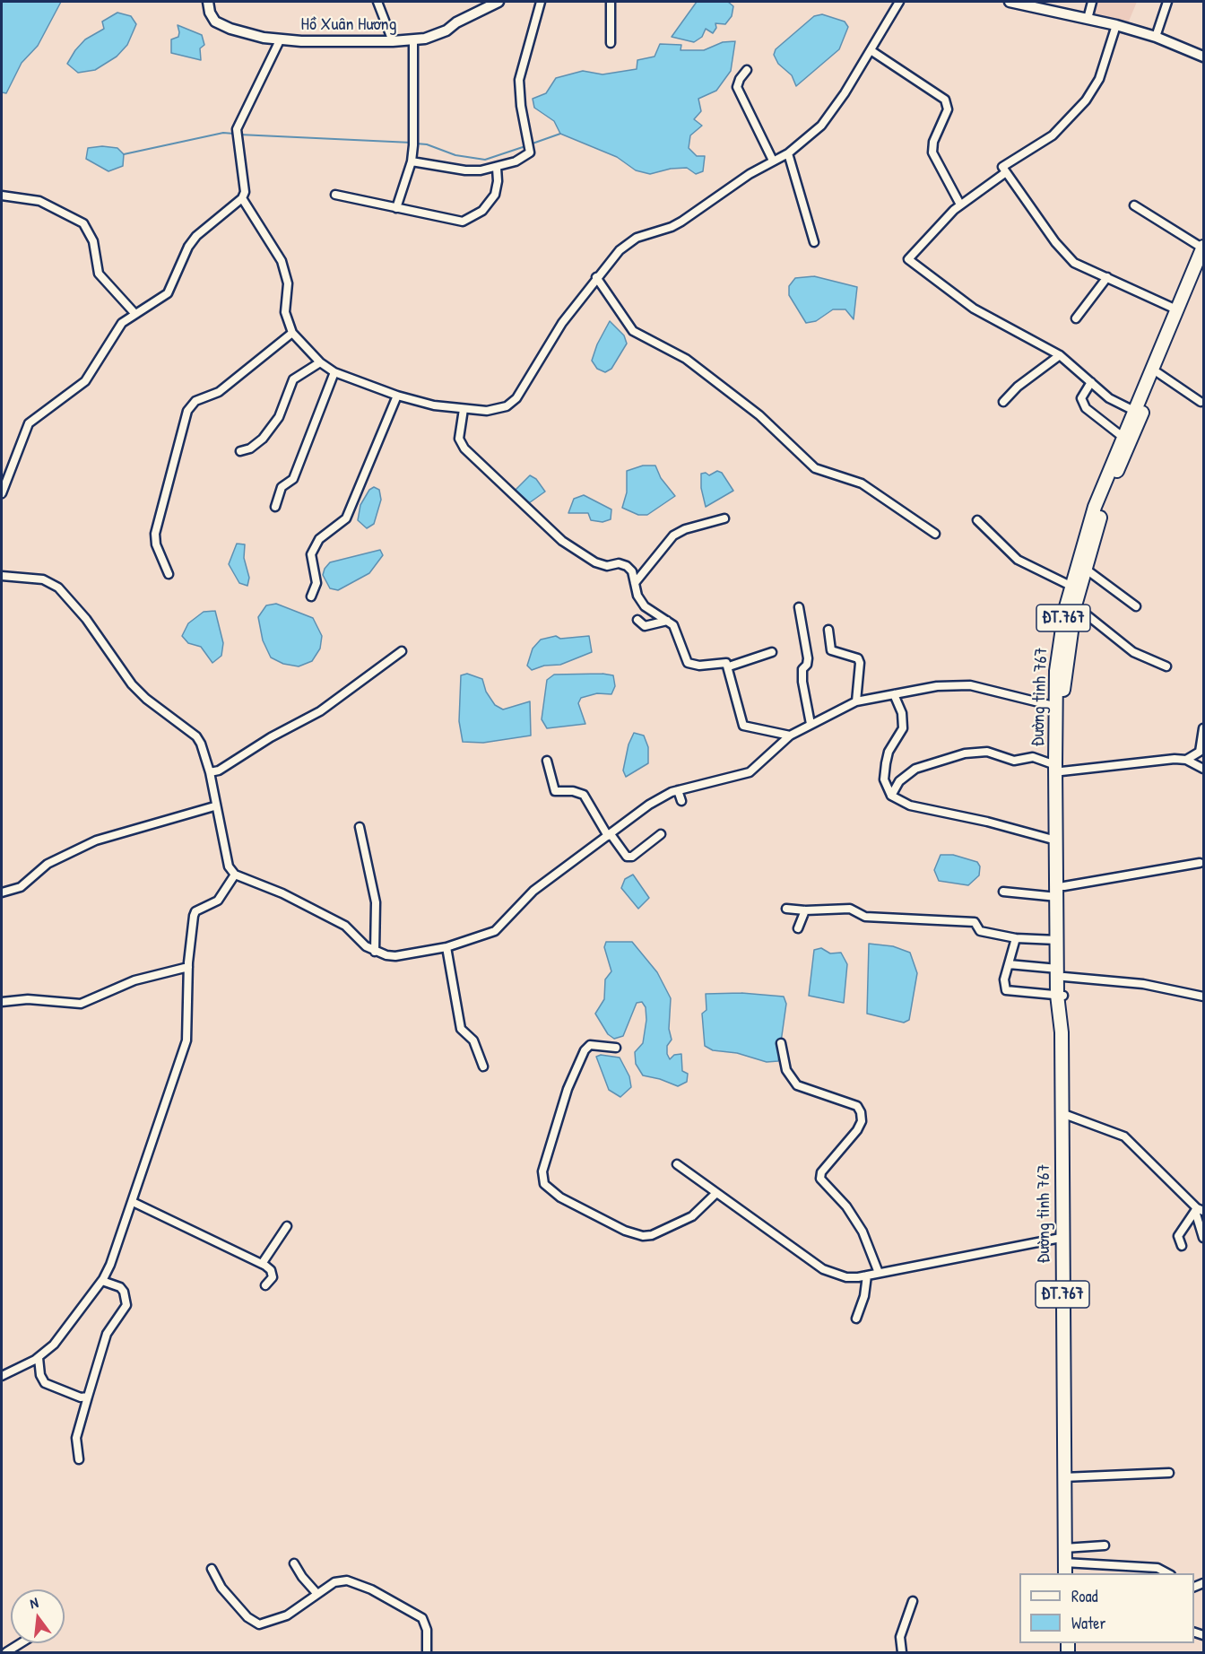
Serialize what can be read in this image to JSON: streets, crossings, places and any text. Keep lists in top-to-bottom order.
{
  "streets": {
    "main road": ["ĐT.767", "Đường tỉnh 767"],
    "street": ["Hồ Xuân Hương"]
  },
  "legend": ["Road", "Water"],
  "north": "top"
}
